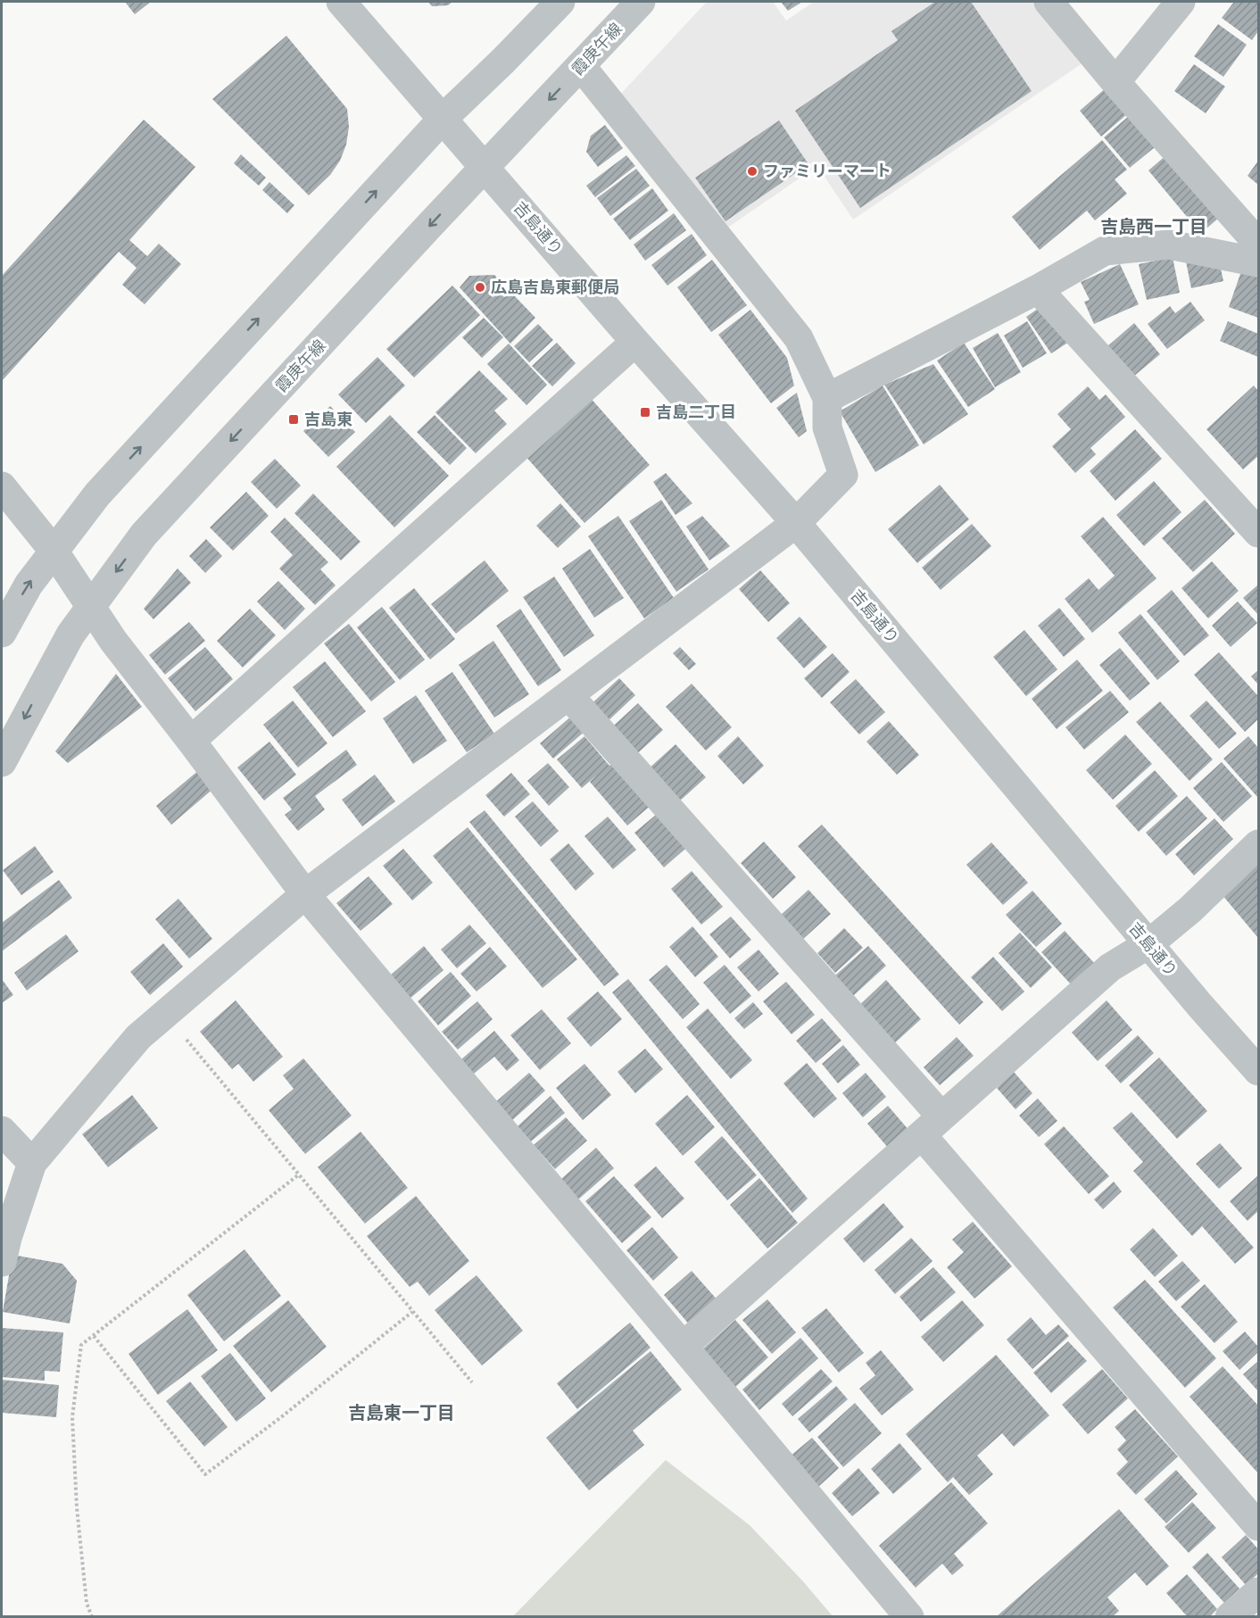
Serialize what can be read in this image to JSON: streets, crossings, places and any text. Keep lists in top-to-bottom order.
{
  "streets": {
    "street": ["霞庚午線", "吉島通り"]
  },
  "crossings": [
    ["霞庚午線", "吉島通り"]
  ],
  "districts": ["吉島西一丁目", "吉島東一丁目"],
  "places": {
    "other": ["ファミリーマート", "広島吉島東郵便局"],
    "transit": ["吉島二丁目", "吉島東"]
  }
}
